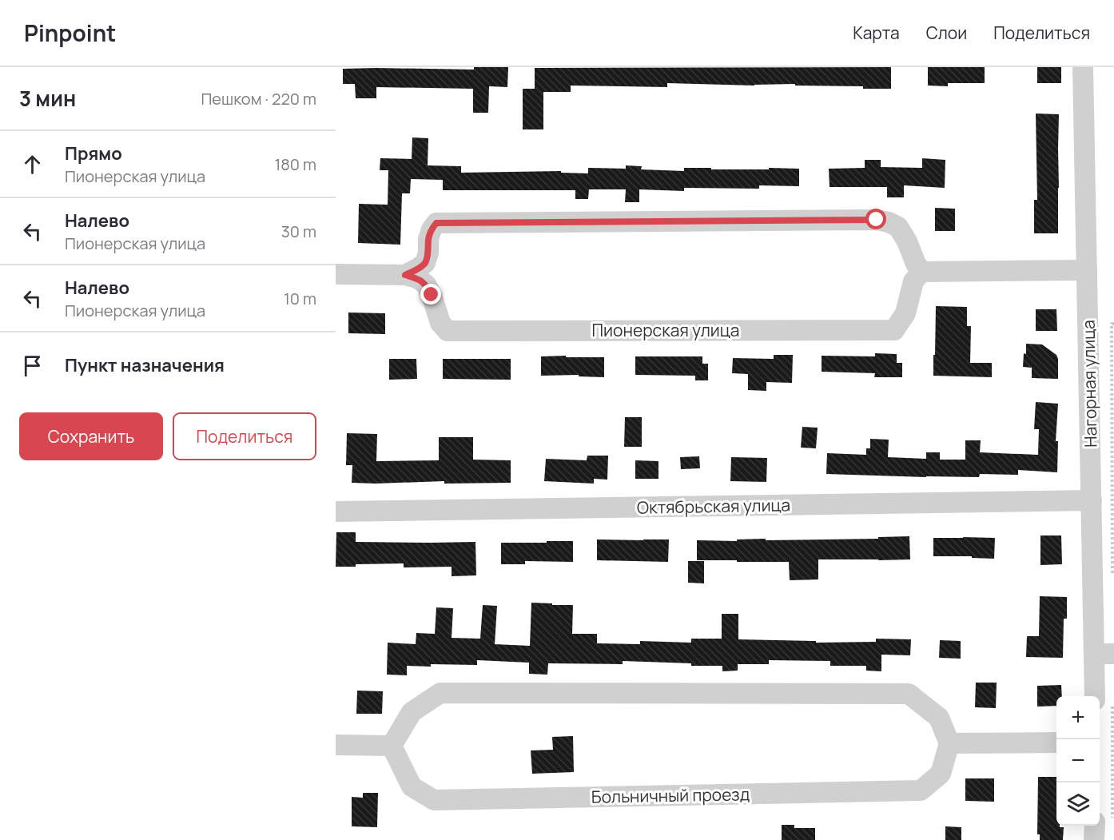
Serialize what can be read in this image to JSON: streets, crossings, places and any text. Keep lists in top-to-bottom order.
{
  "streets": {
    "street": [
      "Пионерская улица",
      "Нагорная улица",
      "Октябрьская улица",
      "Больничный проезд"
    ]
  },
  "crossings": [
    ["Нагорная улица", "Октябрьская улица"]
  ],
  "page": {
    "header": "Pinpoint",
    "nav": ["Карта", "Слои", "Поделиться"],
    "heading": ["3 мин", "Пешком · 220 m"],
    "list": [
      ["Прямо", "Пионерская улица", "180 m"],
      ["Налево", "Пионерская улица", "30 m"],
      ["Налево", "Пионерская улица", "10 m"],
      "Пункт назначения"
    ],
    "buttons": ["Сохранить", "Поделиться"],
    "map_buttons": ["+", "−"]
  }
}
